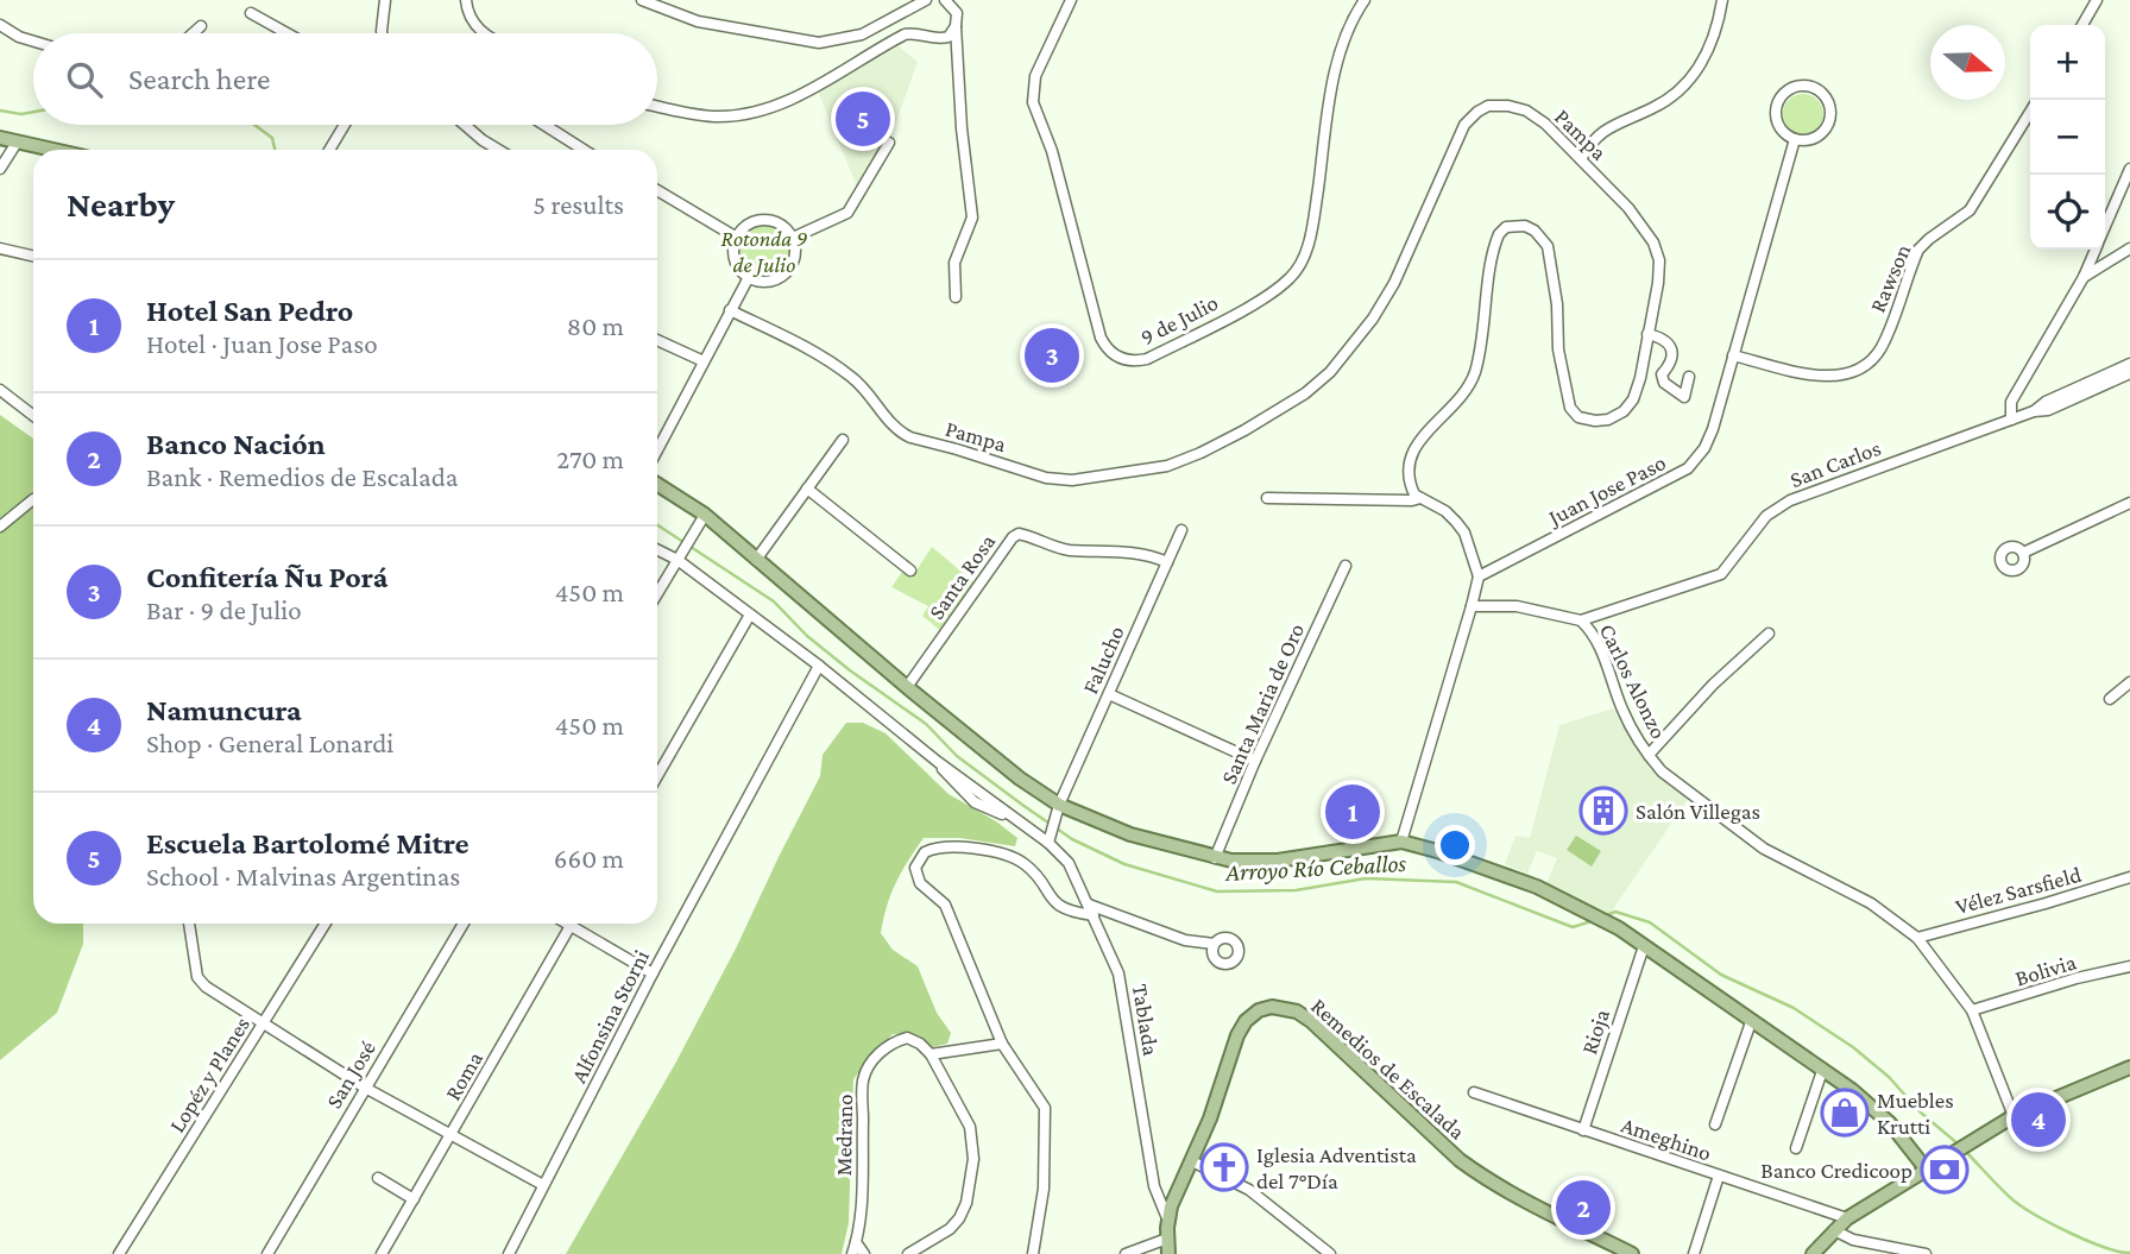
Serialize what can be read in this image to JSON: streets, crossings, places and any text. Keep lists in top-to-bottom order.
{
  "streets": {
    "main road": ["Remedios de Escalada"],
    "street": [
      "Pampa",
      "Rawson",
      "9 de Julio",
      "San Carlos",
      "Juan Jose Paso",
      "Santa Rosa",
      "Falucho",
      "Carlos Alonzo",
      "Santa Maria de Oro",
      "Vélez Sarsfield",
      "Bolivia",
      "Alfonsina Storni",
      "Tablada",
      "Rioja",
      "Lopéz y Planes",
      "San José",
      "Roma",
      "Medrano",
      "Ameghino"
    ]
  },
  "crossings": [
    ["Rawson", "Juan Jose Paso"],
    ["San Carlos", "Carlos Alonzo"],
    ["Santa Rosa", "Falucho"],
    ["Carlos Alonzo", "Vélez Sarsfield"],
    ["Carlos Alonzo", "Bolivia"],
    ["Alfonsina Storni", "Tablada"],
    ["Tablada", "Remedios de Escalada"],
    ["Rioja", "Ameghino"]
  ],
  "water": ["Arroyo Río Ceballos"],
  "parks": ["Rotonda 9 de Julio"],
  "places": {
    "building": ["Salón Villegas"],
    "shop": ["Muebles Krutti"],
    "church": ["Iglesia Adventista del 7°Día"],
    "bank": ["Banco Credicoop"]
  },
  "north": "right",
  "page": {
    "map_buttons": ["+", "−"],
    "search": "Search here",
    "pins": [
      "5",
      "3",
      "1",
      "4",
      "2"
    ],
    "heading": ["Nearby", "5 results"],
    "list": [
      {
        "mark": "1",
        "name": "Hotel San Pedro",
        "note": "Hotel · Juan Jose Paso",
        "value": "80 m"
      },
      {
        "mark": "2",
        "name": "Banco Nación",
        "note": "Bank · Remedios de Escalada",
        "value": "270 m"
      },
      {
        "mark": "3",
        "name": "Confitería Ñu Porá",
        "note": "Bar · 9 de Julio",
        "value": "450 m"
      },
      {
        "mark": "4",
        "name": "Namuncura",
        "note": "Shop · General Lonardi",
        "value": "450 m"
      },
      {
        "mark": "5",
        "name": "Escuela Bartolomé Mitre",
        "note": "School · Malvinas Argentinas",
        "value": "660 m"
      }
    ]
  }
}
